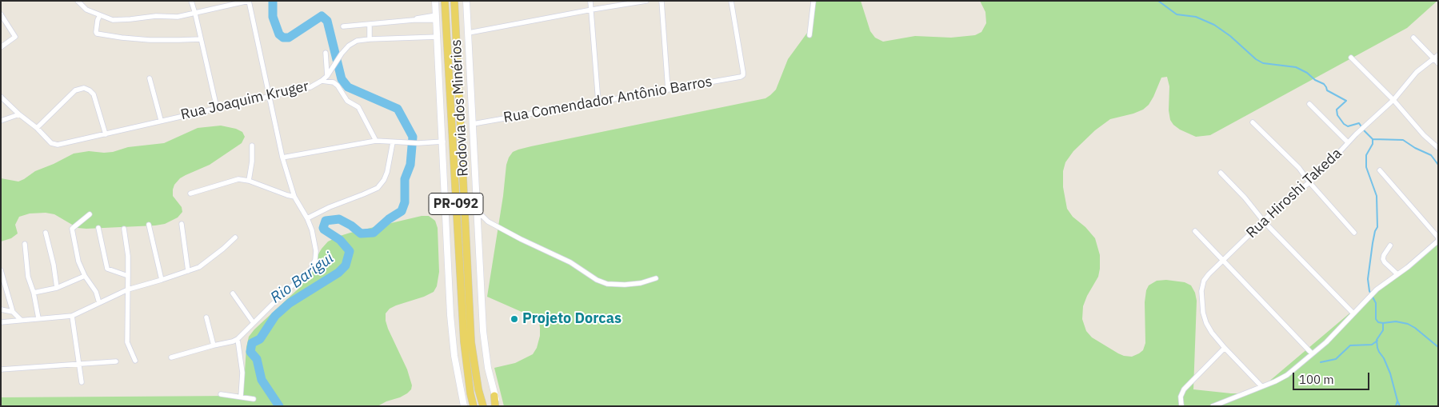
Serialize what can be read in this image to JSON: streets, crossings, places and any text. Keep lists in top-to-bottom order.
{
  "streets": {
    "main road": ["Rodovia dos Minérios", "PR-092"],
    "street": ["Rua Comendador Antônio Barros", "Rua Joaquim Kruger", "Rua Hiroshi Takeda"]
  },
  "water": ["Rio Barigui"],
  "places": ["Projeto Dorcas"],
  "scale_bar": "100 m"
}
